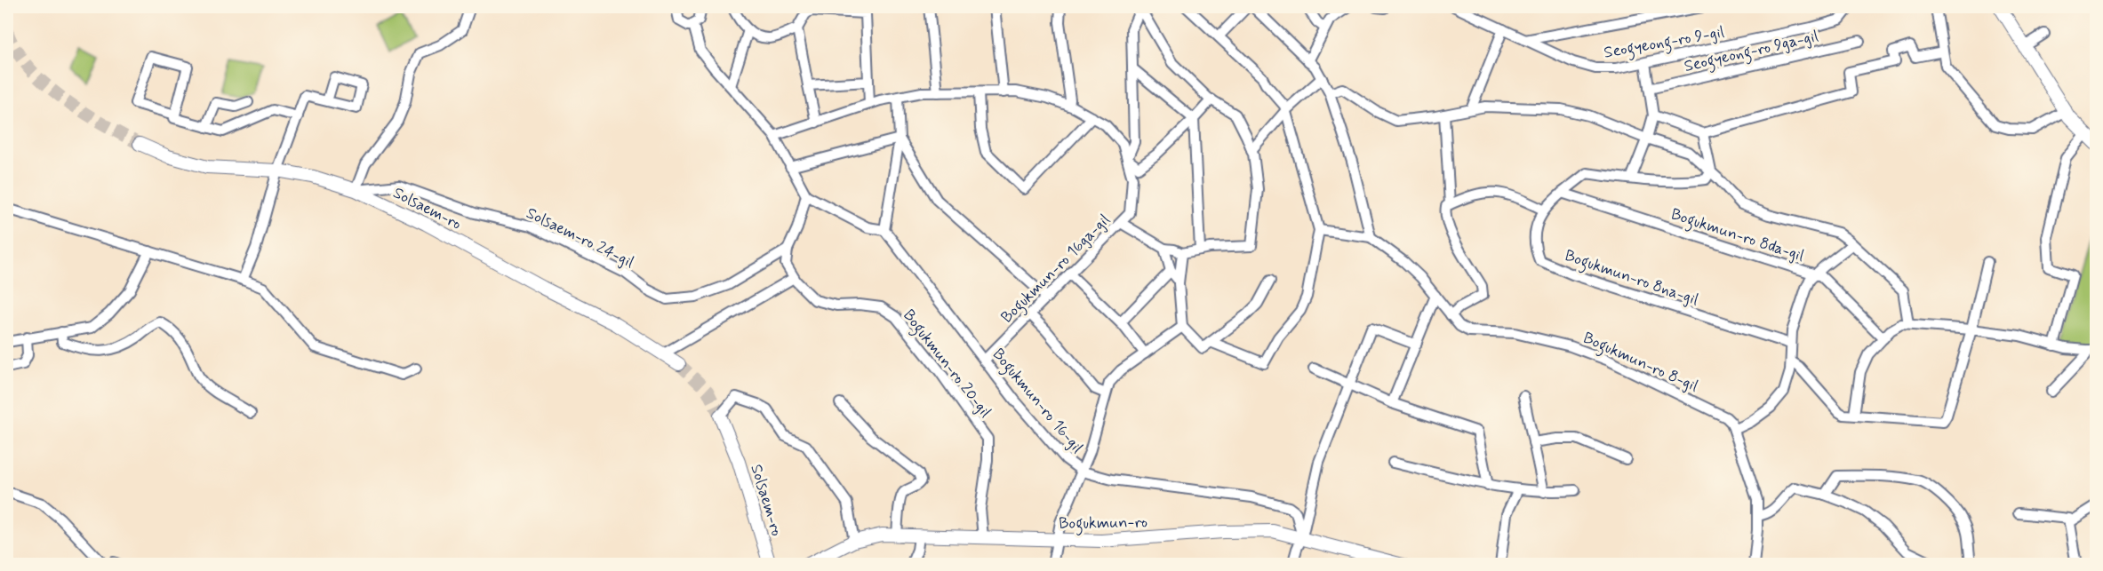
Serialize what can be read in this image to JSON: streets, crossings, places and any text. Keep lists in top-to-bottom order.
{
  "streets": {
    "main road": ["Solsaem-ro", "Bogukmun-ro"],
    "street": [
      "Seogyeong-ro 9-gil",
      "Seogyeong-ro 9ga-gil",
      "Bogukmun-ro 8da-gil",
      "Solsaem-ro 24-gil",
      "Bogukmun-ro 16ga-gil",
      "Bogukmun-ro 8na-gil",
      "Bogukmun-ro 8-gil",
      "Bogukmun-ro 20-gil",
      "Bogukmun-ro 16-gil"
    ]
  },
  "crossings": [
    ["Solsaem-ro", "Solsaem-ro 24-gil"],
    ["Solsaem-ro 24-gil", "Bogukmun-ro 20-gil"],
    ["Bogukmun-ro 16ga-gil", "Bogukmun-ro 16-gil"],
    ["Bogukmun-ro 20-gil", "Bogukmun-ro"],
    ["Bogukmun-ro 16-gil", "Bogukmun-ro"]
  ]
}
